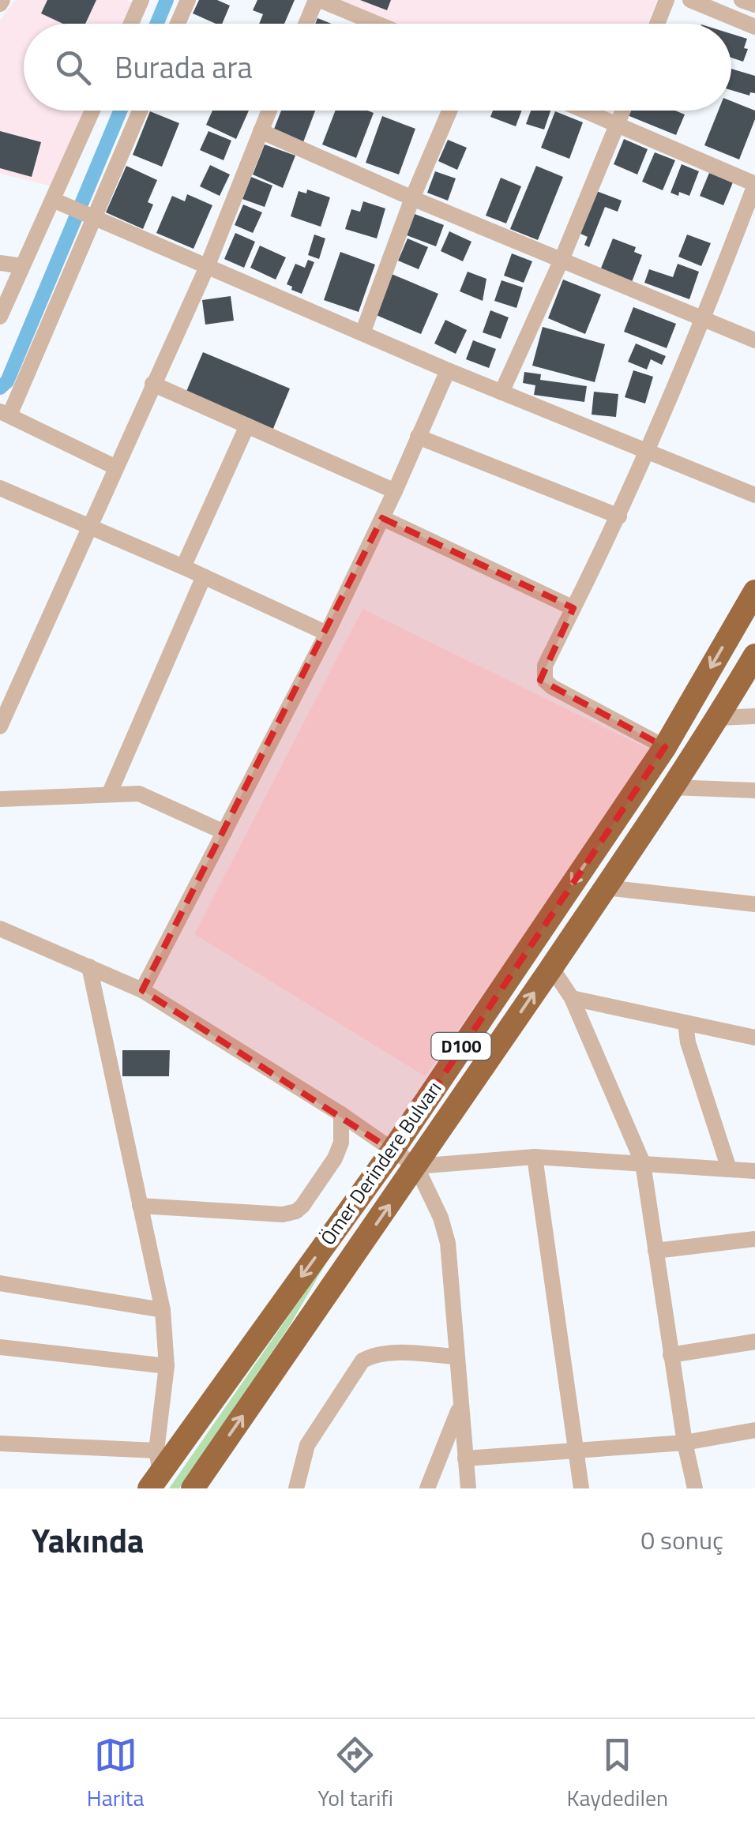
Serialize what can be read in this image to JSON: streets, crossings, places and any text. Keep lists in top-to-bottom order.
{
  "streets": {
    "highway": ["D100", "Ömer Derindere Bulvarı"]
  },
  "page": {
    "search": "Burada ara",
    "heading": ["Yakında", "0 sonuç"],
    "nav": ["Harita", "Yol tarifi", "Kaydedilen"]
  }
}
